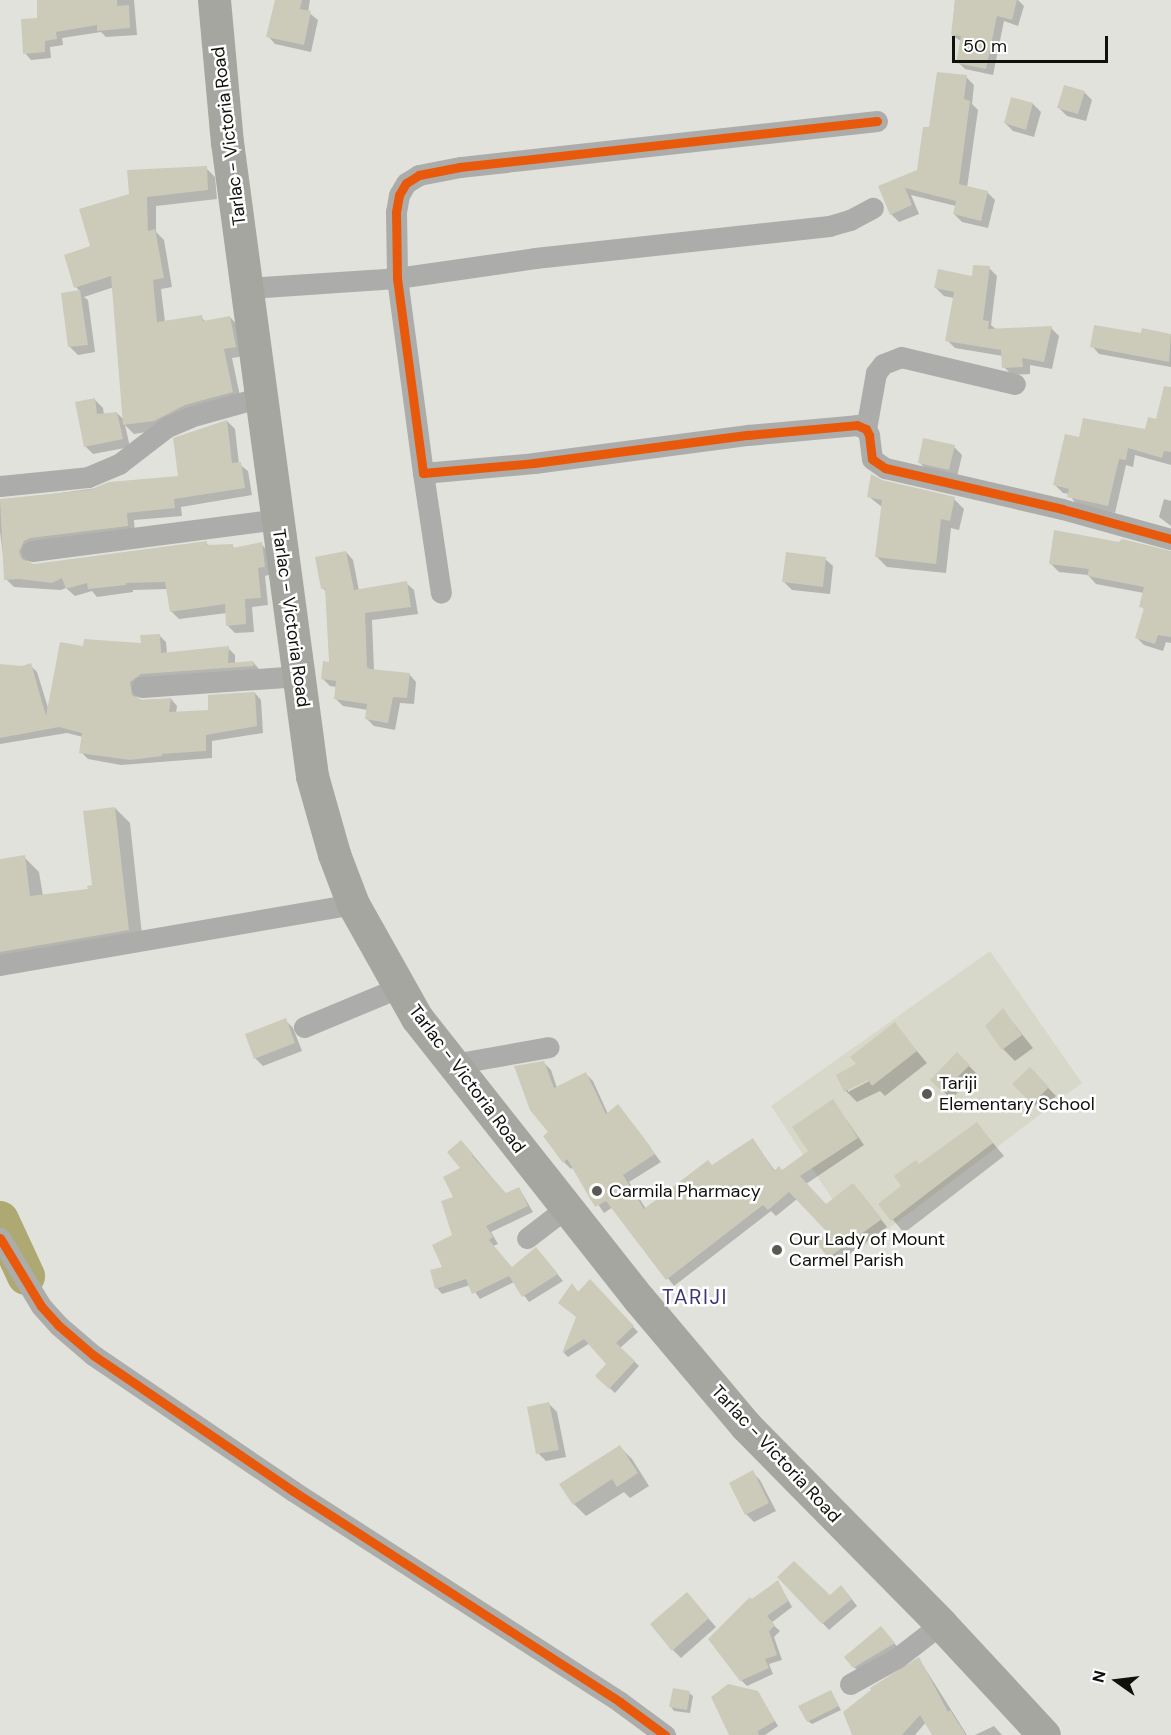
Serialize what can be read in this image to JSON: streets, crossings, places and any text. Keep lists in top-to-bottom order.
{
  "streets": {
    "main road": ["Tarlac - Victoria Road"]
  },
  "districts": ["TARIJI"],
  "places": ["Tariji Elementary School", "Carmila Pharmacy", "Our Lady of Mount Carmel Parish"],
  "scale_bar": "50 m",
  "north": "left"
}
